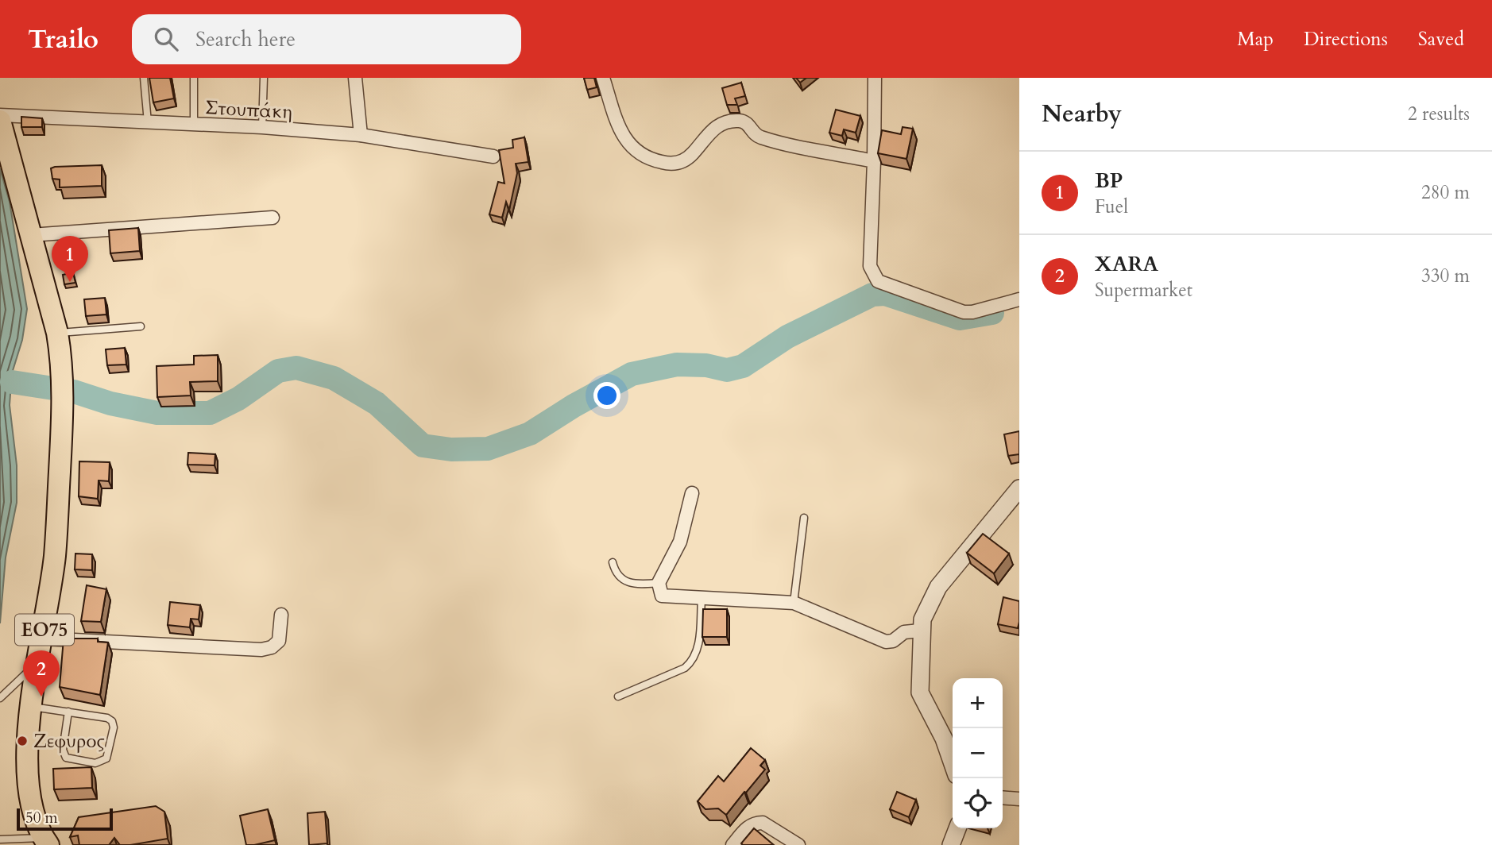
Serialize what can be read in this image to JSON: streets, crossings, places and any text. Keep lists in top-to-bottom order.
{
  "streets": {
    "main road": ["ΕΟ75"],
    "street": ["Στουπάκη"]
  },
  "places": ["Ζεφυρος"],
  "scale_bar": "50 m",
  "page": {
    "header": "Trailo",
    "search": "Search here",
    "nav": ["Map", "Directions", "Saved"],
    "heading": ["Nearby", "2 results"],
    "list": [
      {
        "mark": "1",
        "name": "BP",
        "note": "Fuel",
        "value": "280 m"
      },
      {
        "mark": "2",
        "name": "XARA",
        "note": "Supermarket",
        "value": "330 m"
      }
    ],
    "pins": ["1", "2"],
    "map_buttons": ["+", "−"],
    "scale": "50 m"
  }
}
